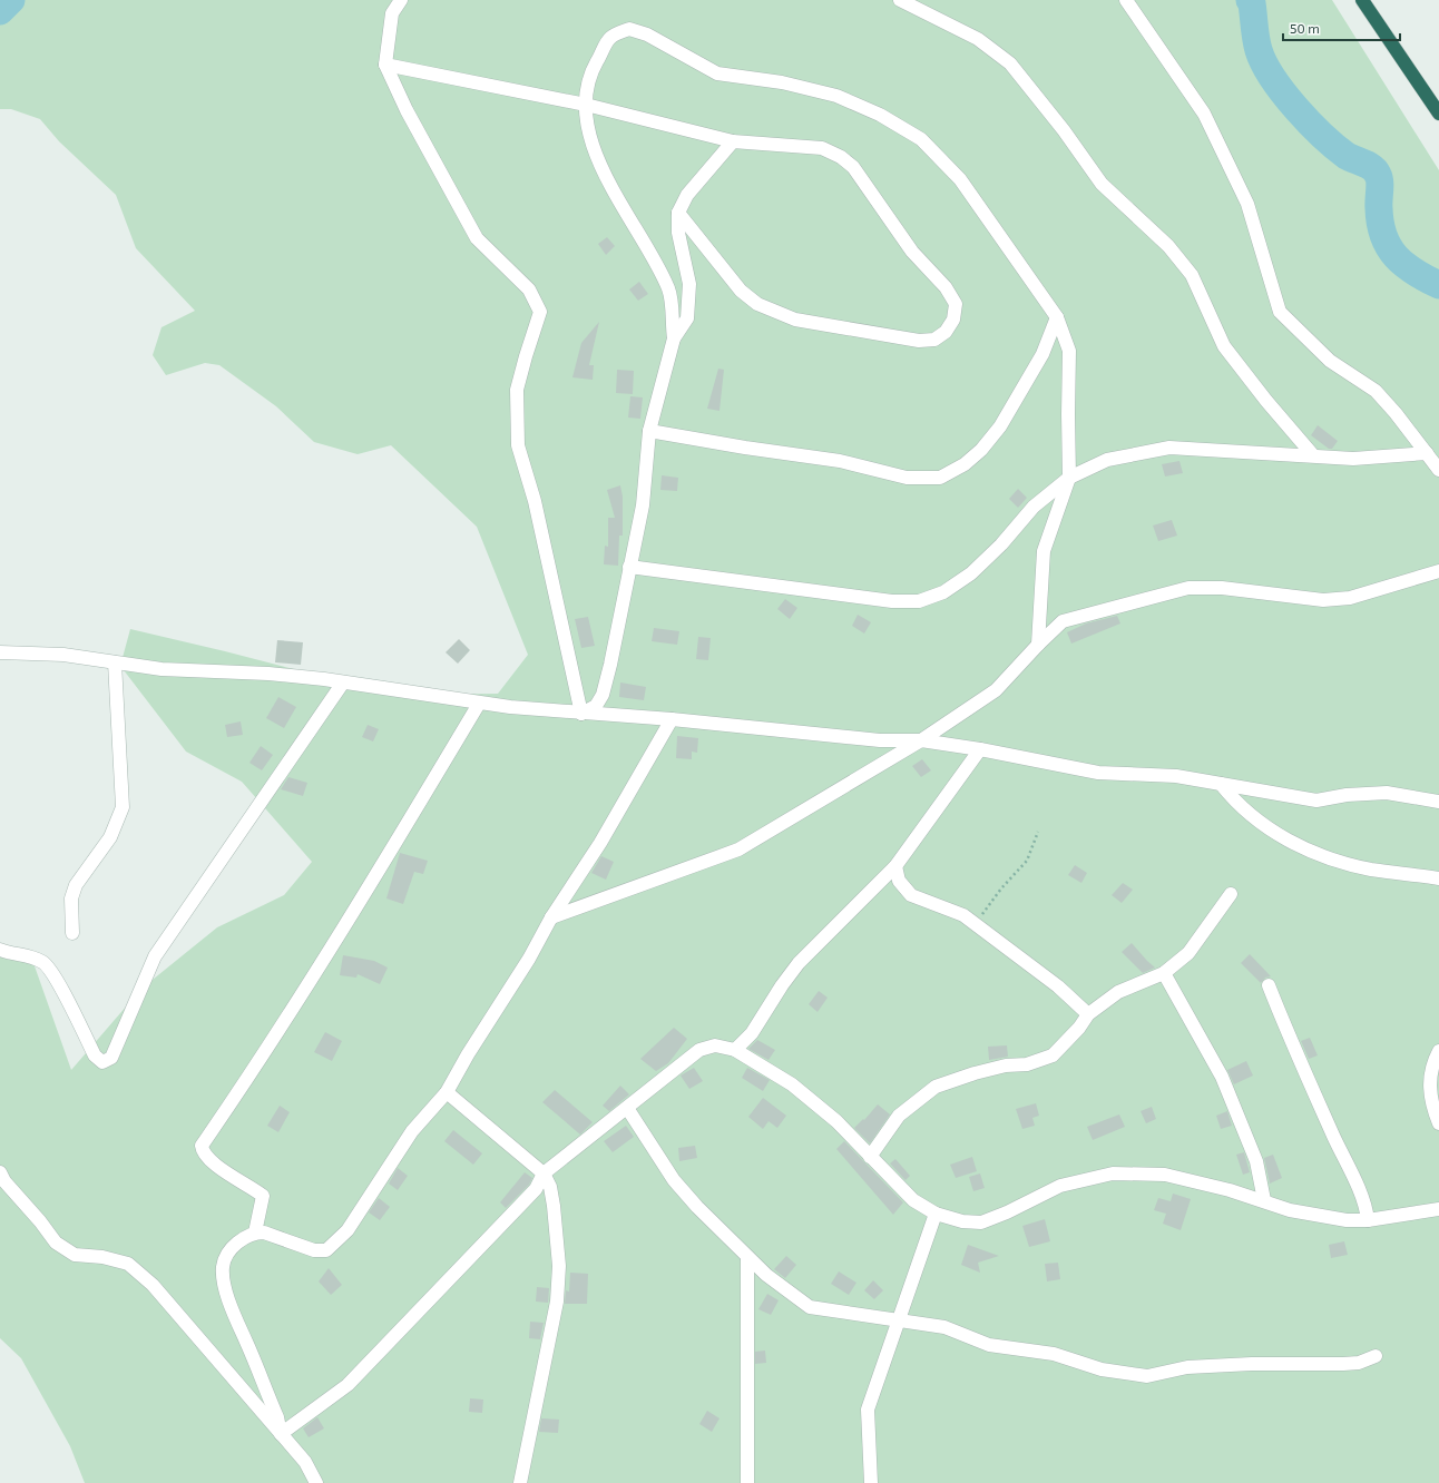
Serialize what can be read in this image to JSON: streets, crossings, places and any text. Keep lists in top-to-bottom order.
{
  "scale_bar": "50 m"
}
